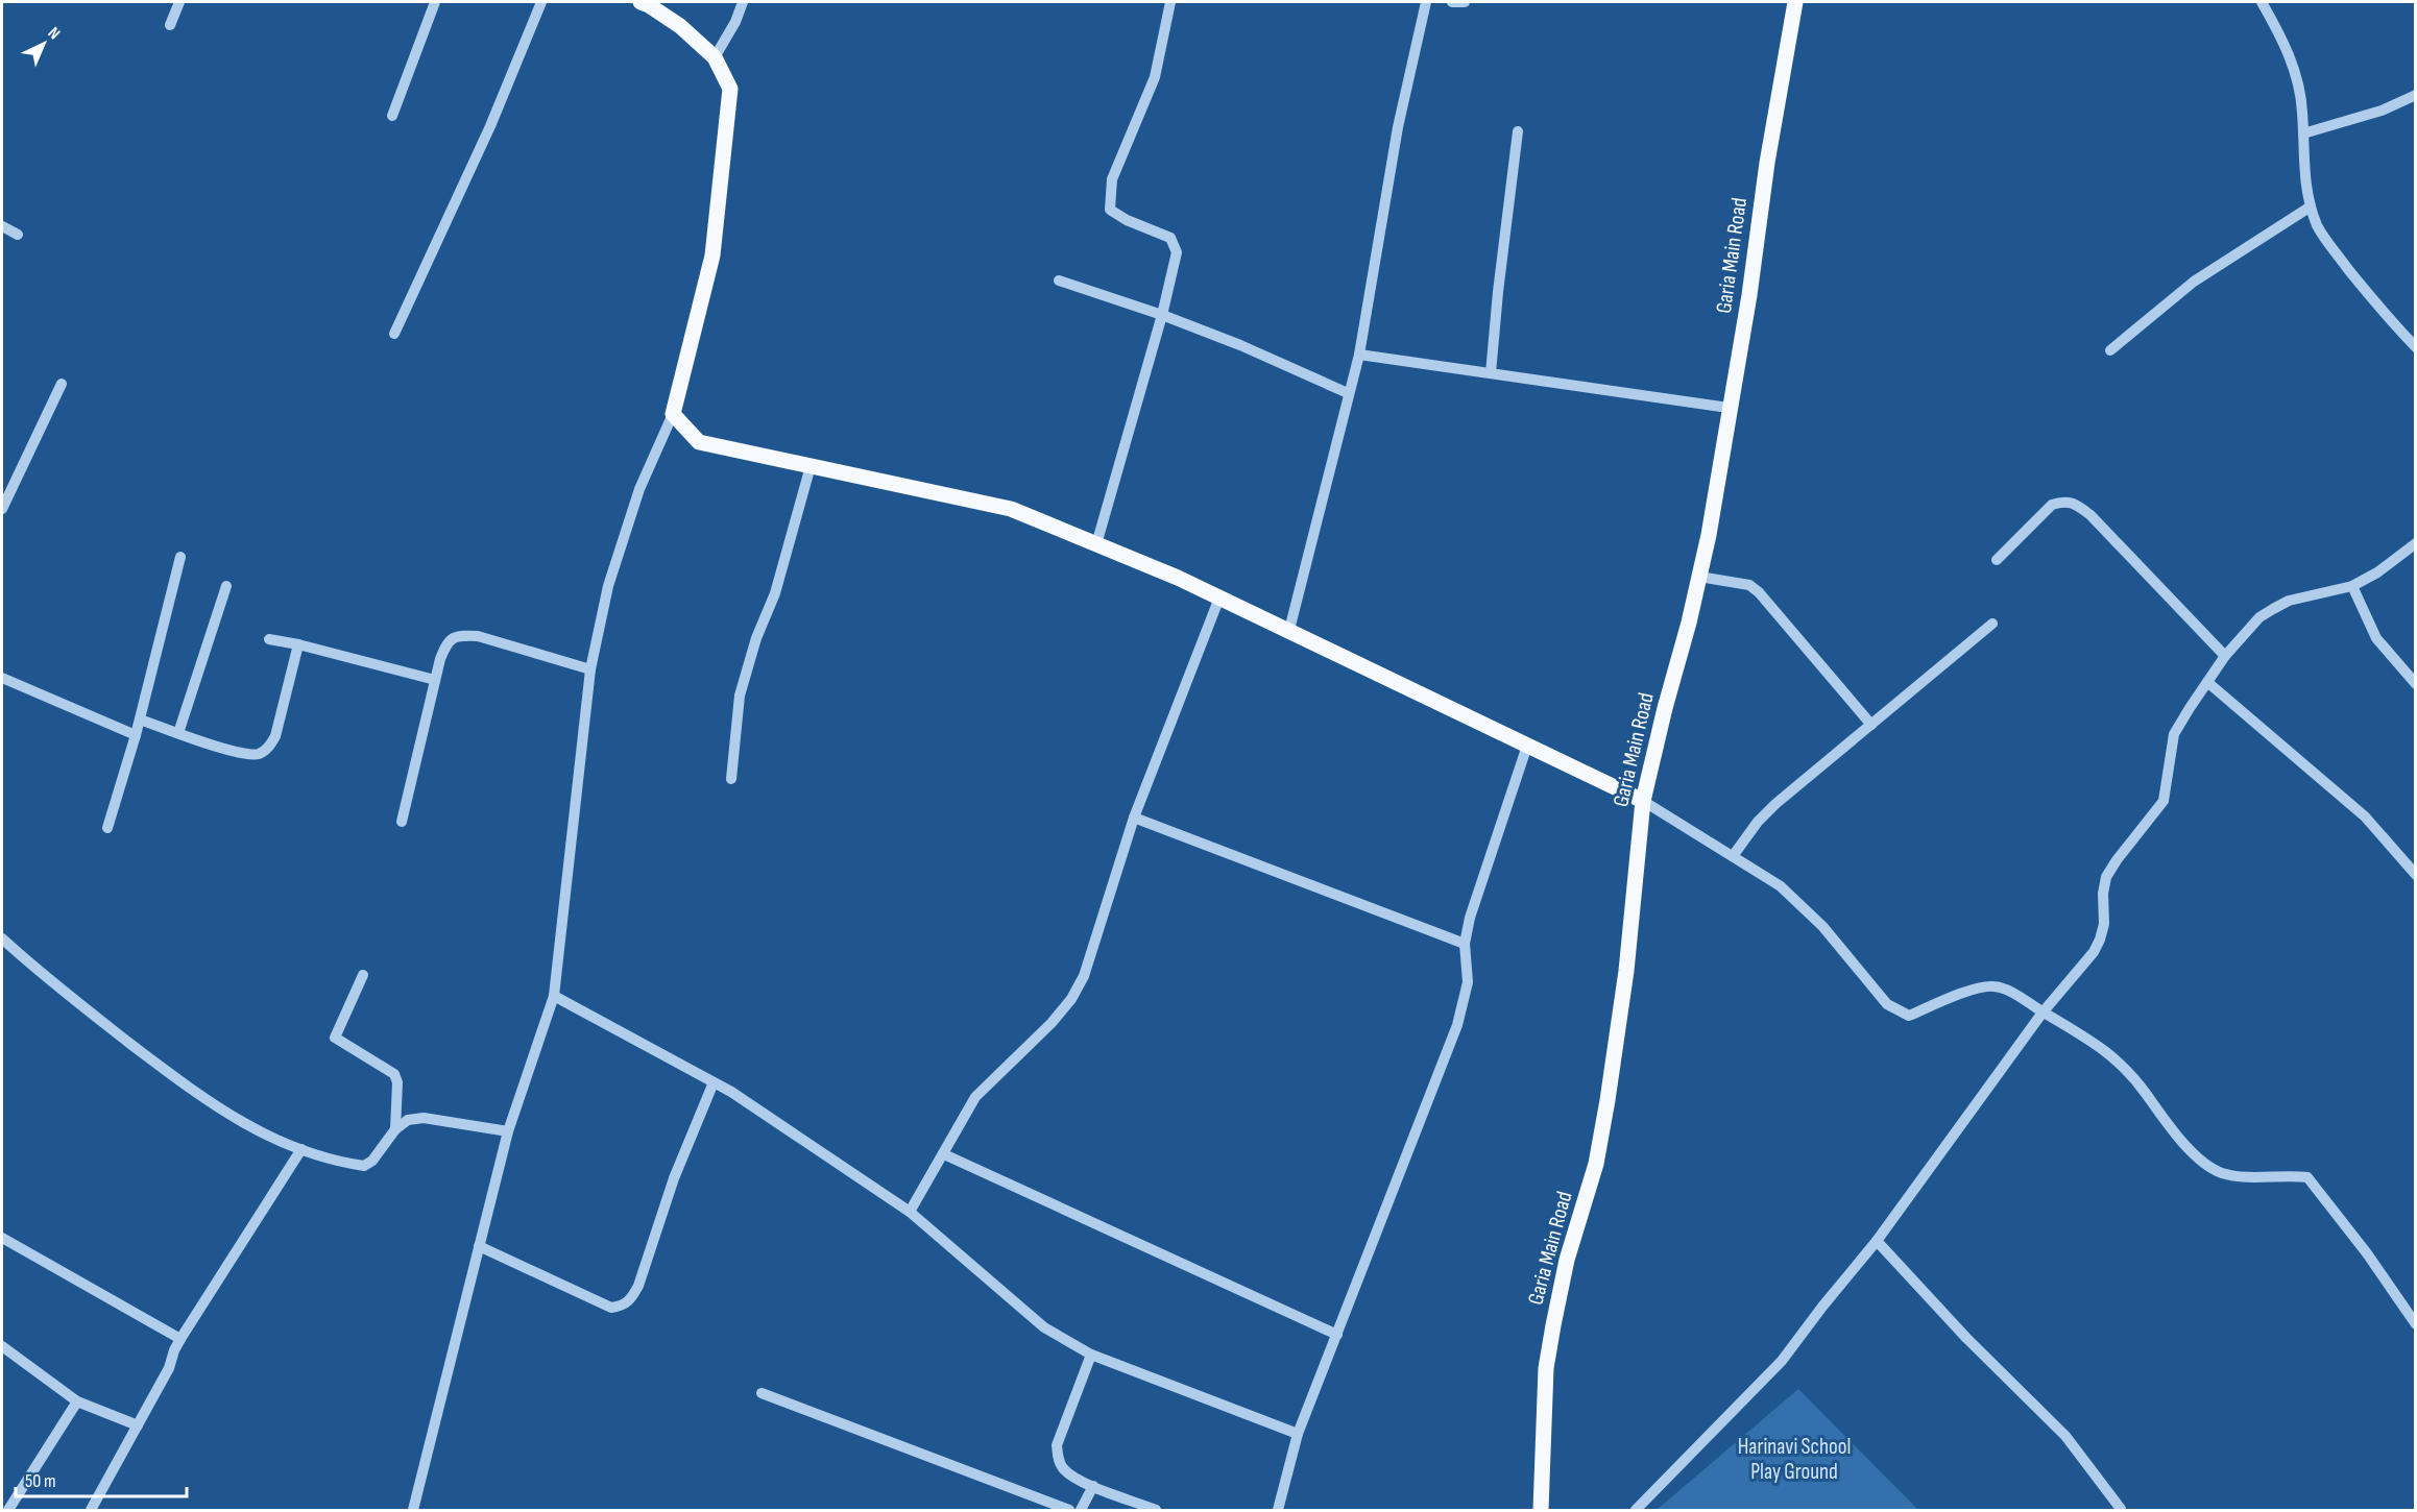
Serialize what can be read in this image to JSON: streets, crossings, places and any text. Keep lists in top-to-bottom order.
{
  "streets": {
    "main road": ["Garia Main Road"]
  },
  "parks": ["Harinavi School Play Ground"],
  "scale_bar": "50 m",
  "north": "top right"
}
